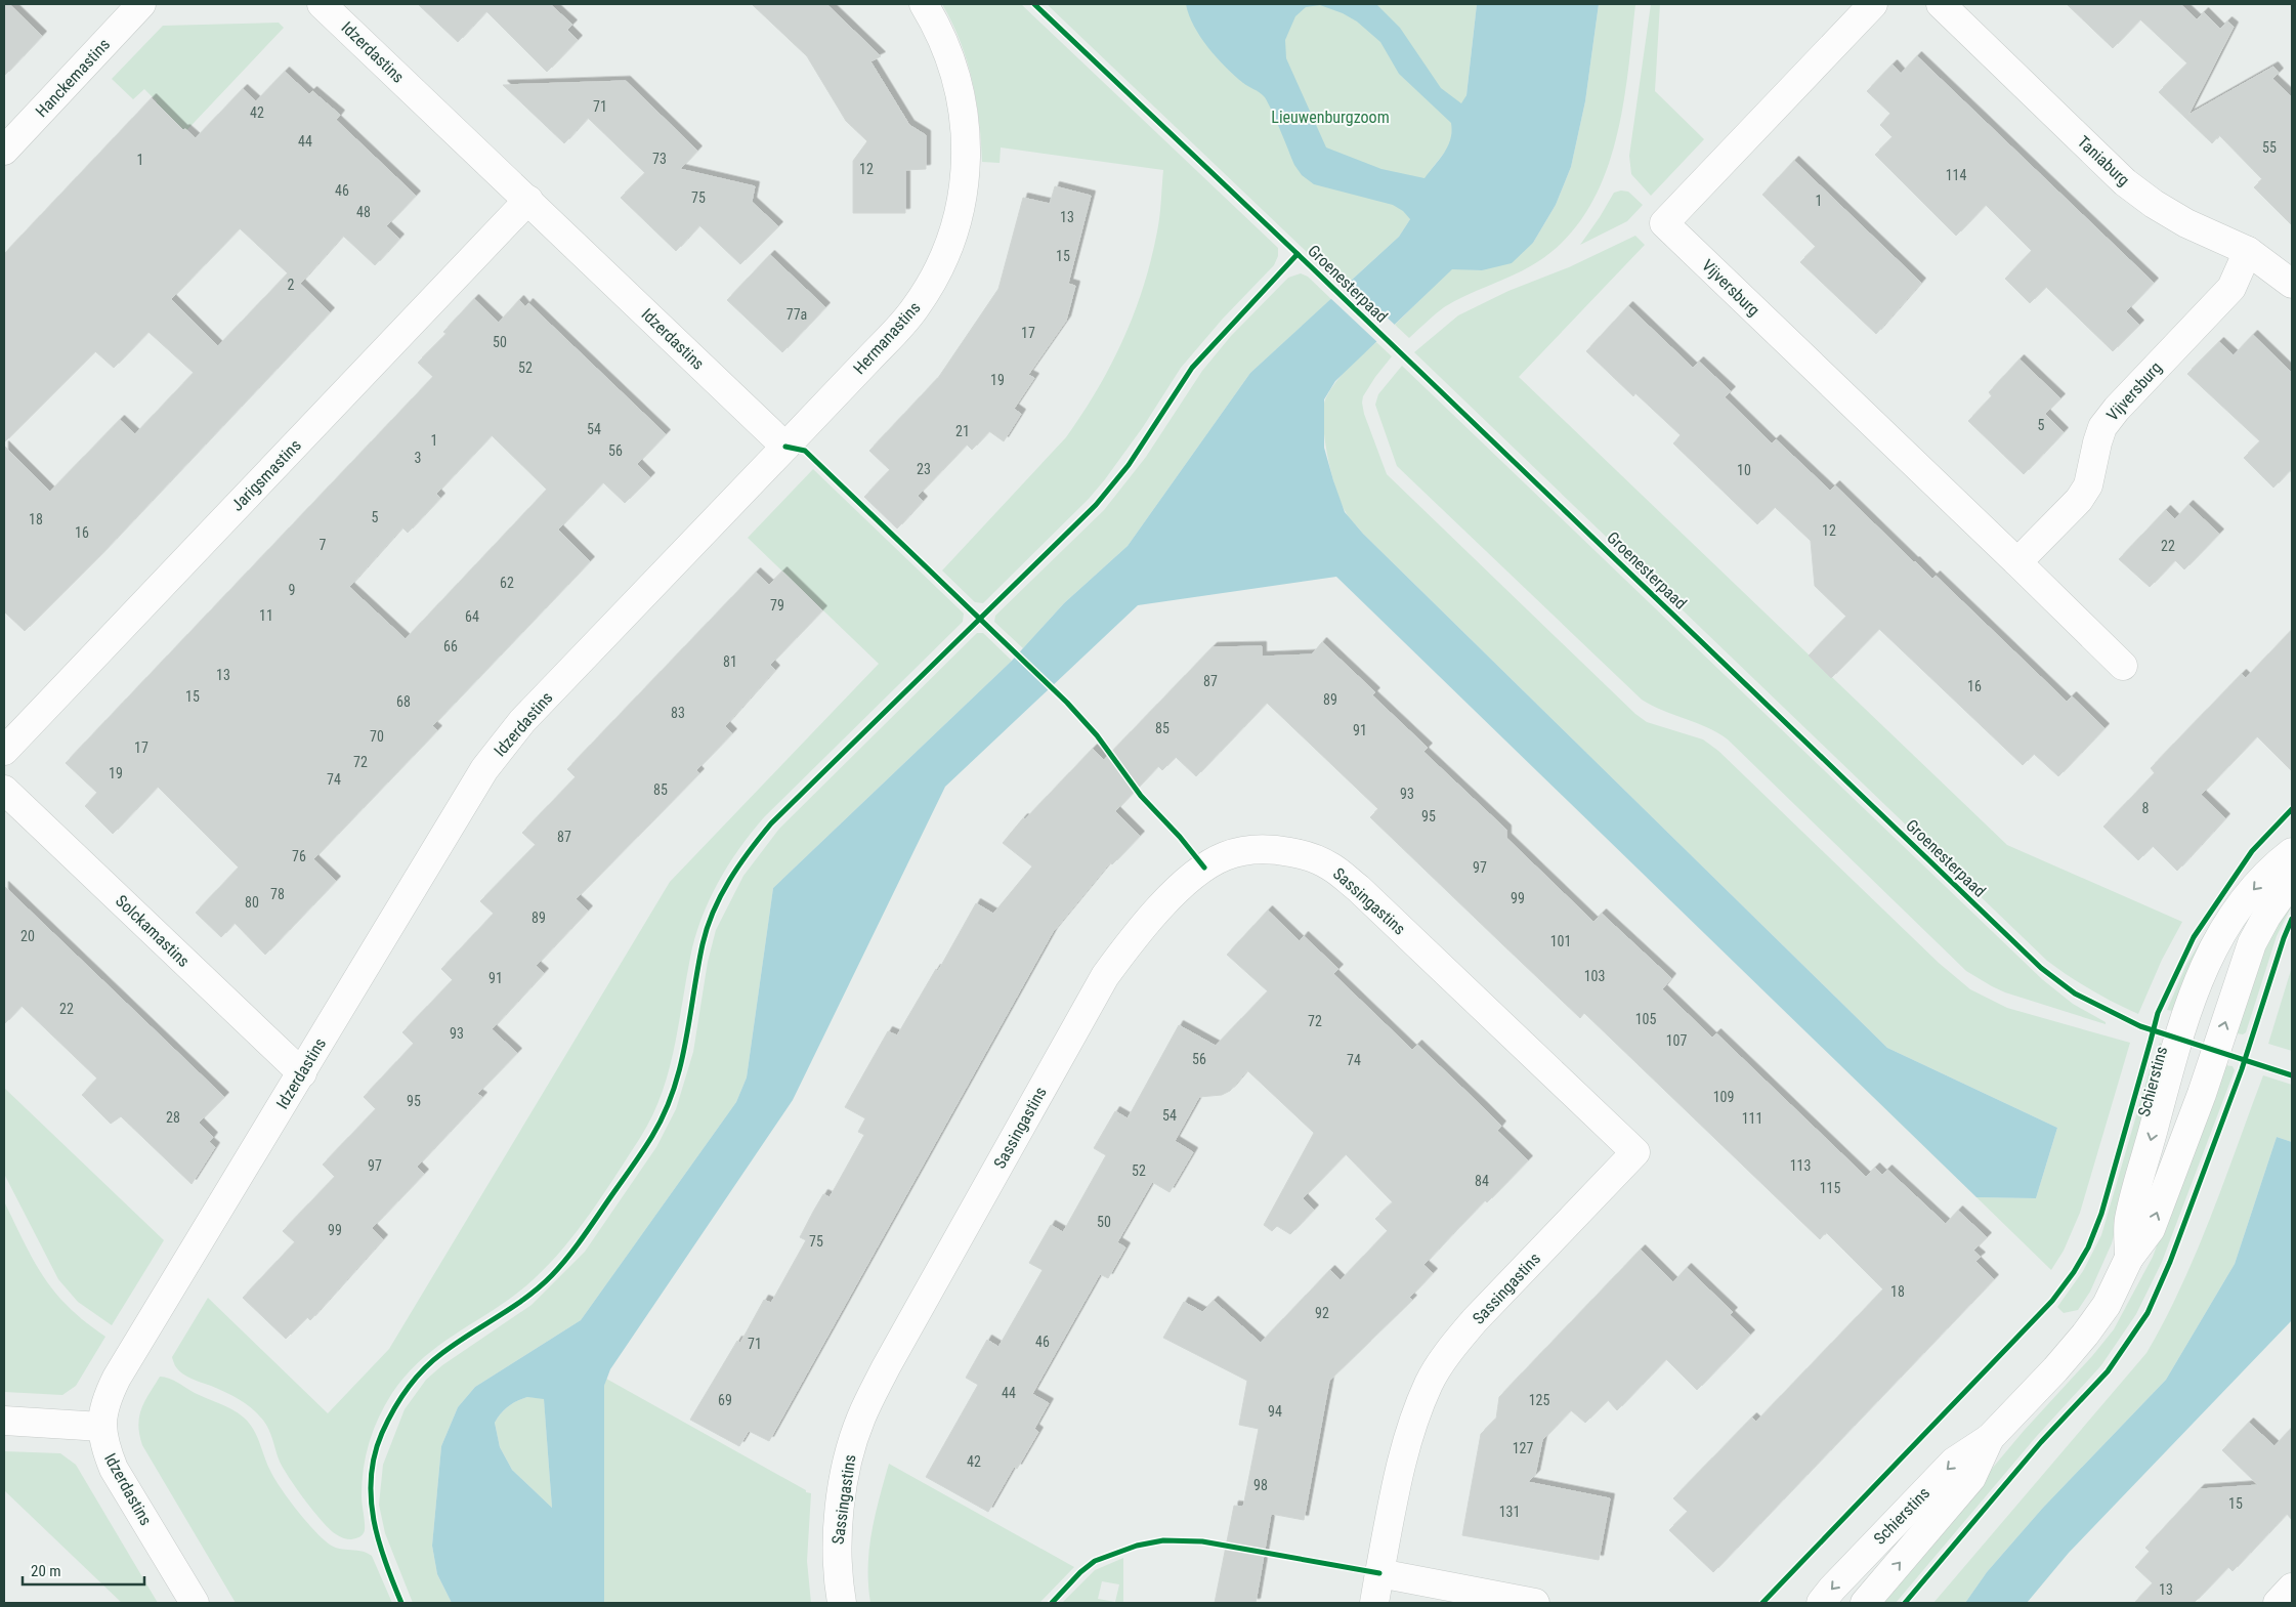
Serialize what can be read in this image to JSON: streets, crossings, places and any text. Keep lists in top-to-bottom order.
{
  "streets": {
    "street": [
      "Idzerdastins",
      "Hanckemastins",
      "Taniaburg",
      "Vijversburg",
      "Hermanastins",
      "Jarigsmastins",
      "Sassingastins",
      "Solckamastins",
      "Schierstins"
    ],
    "cycle path": ["Groenesterpaad"]
  },
  "crossings": [
    ["Idzerdastins", "Hermanastins"],
    ["Idzerdastins", "Jarigsmastins"],
    ["Idzerdastins", "Solckamastins"],
    ["Taniaburg", "Vijversburg"]
  ],
  "parks": ["Lieuwenburgzoom"],
  "house_numbers": [
    "71",
    "42",
    "44",
    "55",
    "73",
    "1",
    "12",
    "114",
    "46",
    "75",
    "1",
    "48",
    "13",
    "15",
    "2",
    "77a",
    "17",
    "50",
    "52",
    "19",
    "5",
    "54",
    "21",
    "1",
    "56",
    "3",
    "23",
    "10",
    "5",
    "18",
    "12",
    "16",
    "7",
    "22",
    "62",
    "9",
    "79",
    "11",
    "64",
    "66",
    "81",
    "13",
    "87",
    "16",
    "15",
    "89",
    "68",
    "83",
    "85",
    "91",
    "70",
    "17",
    "72",
    "19",
    "74",
    "85",
    "93",
    "8",
    "95",
    "87",
    "76",
    "97",
    "78",
    "99",
    "80",
    "89",
    "20",
    "101",
    "103",
    "91",
    "22",
    "105",
    "72",
    "93",
    "107",
    "56",
    "74",
    "109",
    "95",
    "54",
    "28",
    "111",
    "97",
    "113",
    "52",
    "84",
    "115",
    "50",
    "99",
    "75",
    "18",
    "92",
    "46",
    "71",
    "44",
    "69",
    "125",
    "94",
    "127",
    "42",
    "98",
    "15",
    "131",
    "13"
  ],
  "scale_bar": "20 m"
}
